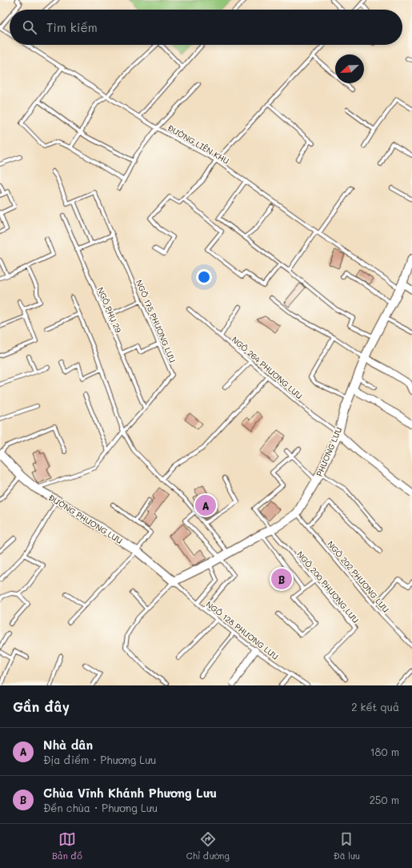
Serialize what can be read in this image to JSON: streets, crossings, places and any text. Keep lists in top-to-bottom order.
{
  "streets": {
    "street": ["PHƯƠNG LƯU", "ĐƯỜNG PHƯƠNG LƯU"],
    "lane": [
      "ĐƯỜNG LIÊN KHU",
      "NGÕ PHỤ 29",
      "NGÕ 175 PHƯƠNG LƯU",
      "NGÕ 264 PHƯƠNG LƯU",
      "NGÕ 202 PHƯƠNG LƯU",
      "NGÕ 200 PHƯƠNG LƯU",
      "NGÕ 128 PHƯƠNG LƯU"
    ]
  },
  "crossings": [
    ["ĐƯỜNG LIÊN KHU", "PHƯƠNG LƯU"],
    ["NGÕ PHỤ 29", "NGÕ 175 PHƯƠNG LƯU"],
    ["NGÕ 175 PHƯƠNG LƯU", "ĐƯỜNG PHƯƠNG LƯU"],
    ["NGÕ 264 PHƯƠNG LƯU", "PHƯƠNG LƯU"],
    ["PHƯƠNG LƯU", "ĐƯỜNG PHƯƠNG LƯU"],
    ["PHƯƠNG LƯU", "NGÕ 202 PHƯƠNG LƯU"],
    ["PHƯƠNG LƯU", "NGÕ 200 PHƯƠNG LƯU"],
    ["PHƯƠNG LƯU", "NGÕ 128 PHƯƠNG LƯU"],
    ["ĐƯỜNG PHƯƠNG LƯU", "NGÕ 128 PHƯƠNG LƯU"]
  ],
  "north": "bottom left",
  "page": {
    "search": "Tìm kiếm",
    "pins": ["A", "B"],
    "heading": ["Gần đây", "2 kết quả"],
    "list": [
      {
        "mark": "A",
        "name": "Nhà dân",
        "note": "Địa điểm · Phương Lưu",
        "value": "180 m"
      },
      {
        "mark": "B",
        "name": "Chùa Vĩnh Khánh Phương Lưu",
        "note": "Đền chùa · Phương Lưu",
        "value": "250 m"
      }
    ],
    "nav": ["Bản đồ", "Chỉ đường", "Đã lưu"]
  }
}
